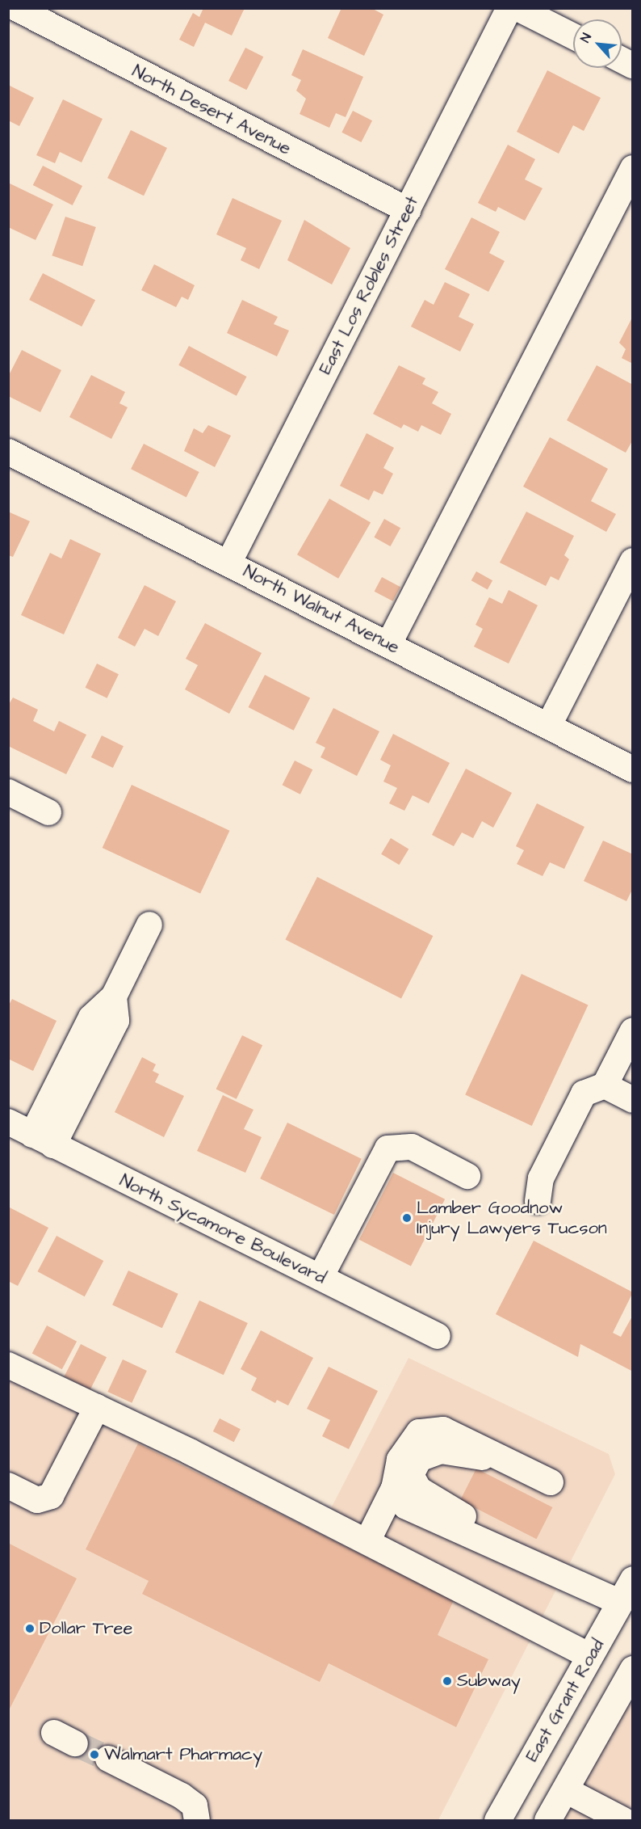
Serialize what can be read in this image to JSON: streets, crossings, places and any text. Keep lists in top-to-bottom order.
{
  "streets": {
    "main road": ["East Grant Road"],
    "street": [
      "North Desert Avenue",
      "East Los Robles Street",
      "North Walnut Avenue",
      "North Sycamore Boulevard"
    ]
  },
  "crossings": [
    ["North Desert Avenue", "East Los Robles Street"],
    ["East Los Robles Street", "North Walnut Avenue"]
  ],
  "places": [
    "Lamber Goodnow Injury Lawyers Tucson",
    "Dollar Tree",
    "Subway",
    "Walmart Pharmacy"
  ],
  "north": "top left"
}
